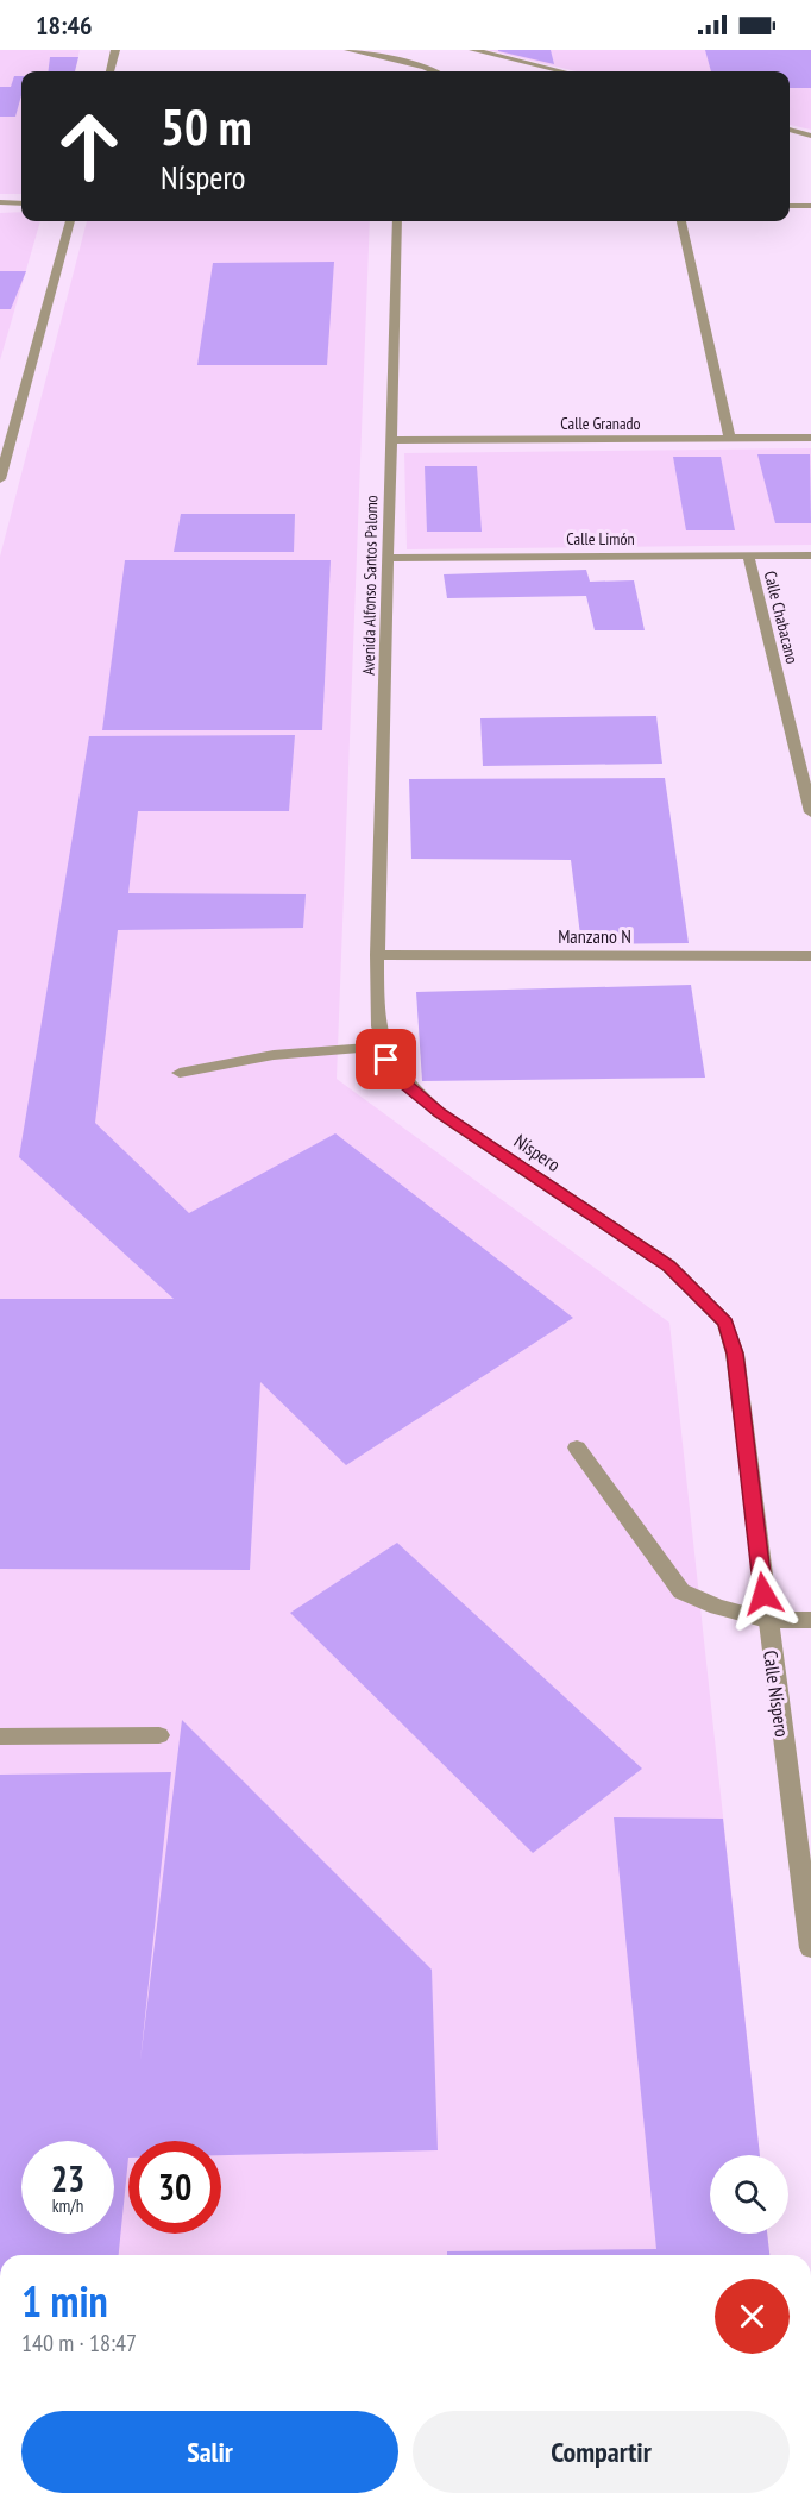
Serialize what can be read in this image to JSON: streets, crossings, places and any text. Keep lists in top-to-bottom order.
{
  "streets": {
    "street": [
      "Calle Granado",
      "Calle Limón",
      "Avenida Alfonso Santos Palomo",
      "Calle Chabacano",
      "Manzano N",
      "Níspero",
      "Calle Níspero"
    ]
  },
  "crossings": [
    ["Calle Granado", "Avenida Alfonso Santos Palomo"],
    ["Calle Limón", "Avenida Alfonso Santos Palomo"],
    ["Calle Limón", "Calle Chabacano"],
    ["Avenida Alfonso Santos Palomo", "Manzano N"],
    ["Avenida Alfonso Santos Palomo", "Níspero"],
    ["Manzano N", "Níspero"],
    ["Níspero", "Calle Níspero"]
  ],
  "page": {
    "status": "18:46",
    "turn": ["50 m", "Níspero"],
    "speed": "23 km/h",
    "limit": "30",
    "heading": ["1 min", "140 m · 18:47"],
    "buttons": ["Salir", "Compartir"]
  }
}
